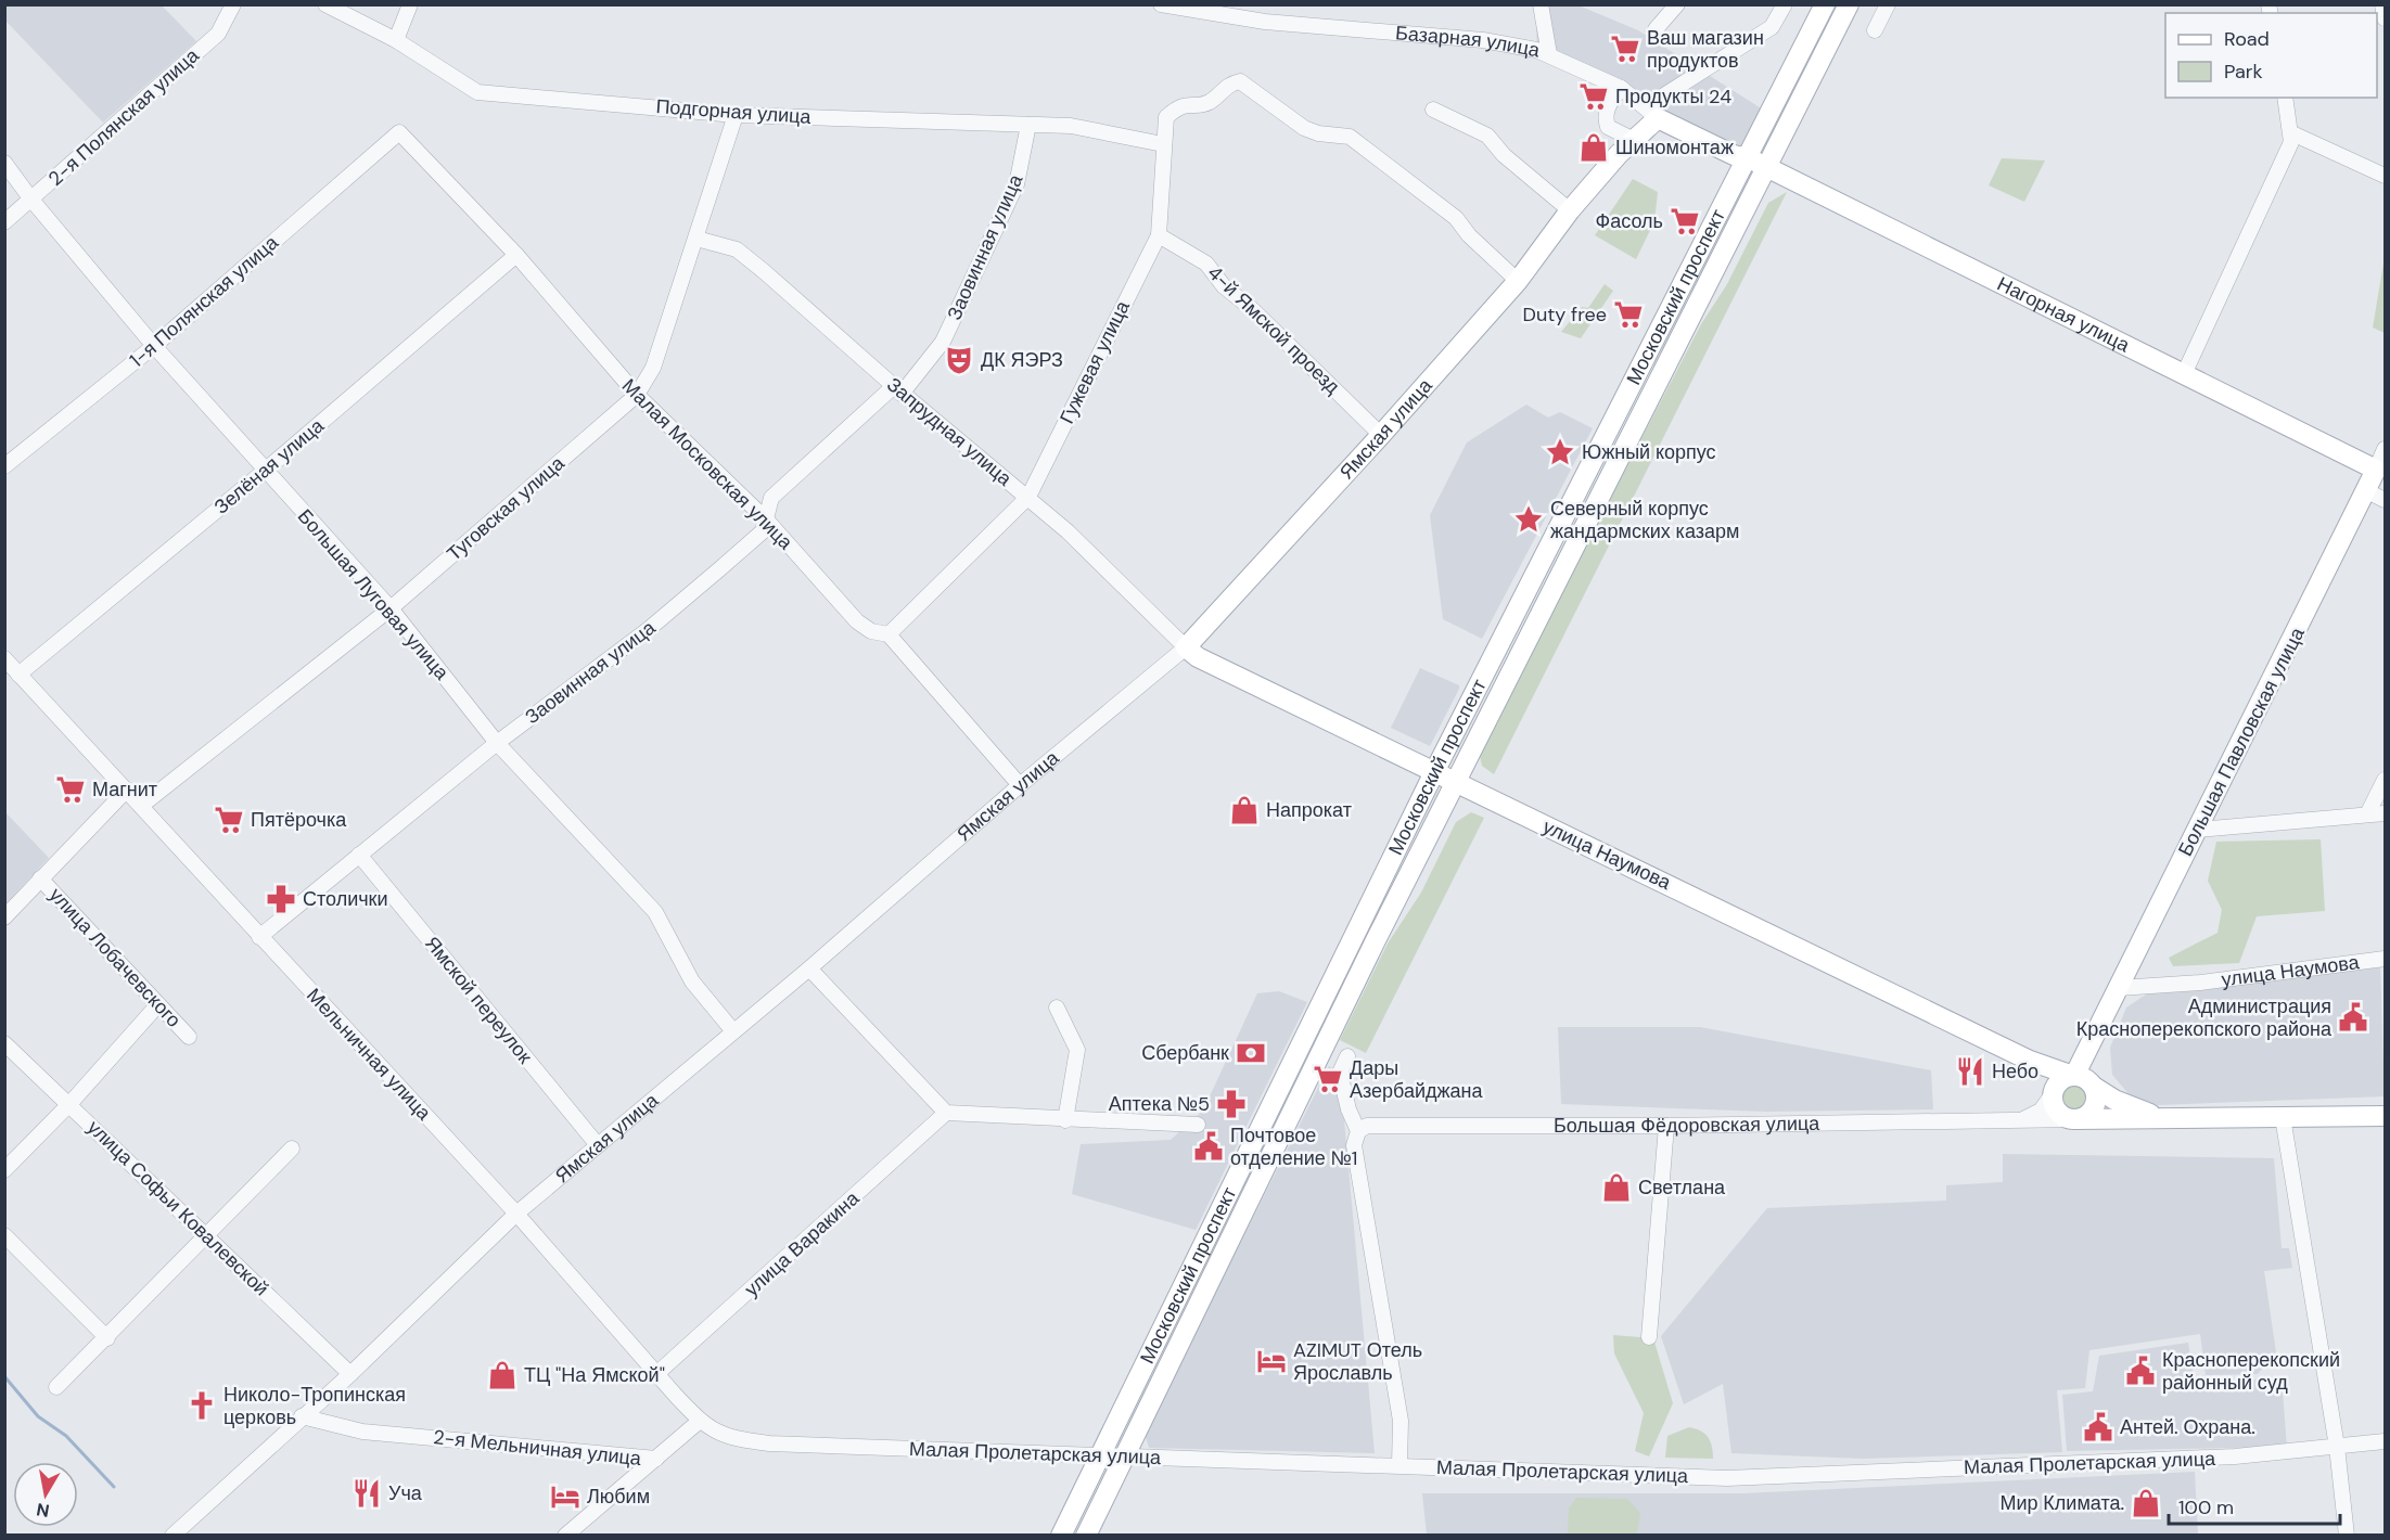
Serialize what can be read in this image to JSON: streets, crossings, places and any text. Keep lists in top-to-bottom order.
{
  "streets": {
    "main road": [
      "Базарная улица",
      "Московский проспект",
      "Нагорная улица",
      "Ямская улица",
      "Большая Павловская улица",
      "улица Наумова",
      "Большая Фёдоровская улица"
    ],
    "street": [
      "Подгорная улица",
      "2-я Полянская улица",
      "Заовинная улица",
      "1-я Полянская улица",
      "4-й Ямской проезд",
      "Гужевая улица",
      "Запрудная улица",
      "Малая Московская улица",
      "Зелёная улица",
      "Туговская улица",
      "Большая Луговая улица",
      "улица Лобачевского",
      "Ямской переулок",
      "Мельничная улица",
      "улица Софьи Ковалевской",
      "улица Варакина",
      "2-я Мельничная улица",
      "Малая Пролетарская улица"
    ]
  },
  "crossings": [
    ["Базарная улица", "Московский проспект"],
    ["Базарная улица", "Нагорная улица"],
    ["Базарная улица", "Ямская улица"],
    ["Подгорная улица", "Заовинная улица"],
    ["Подгорная улица", "Гужевая улица"],
    ["Подгорная улица", "Туговская улица"],
    ["2-я Полянская улица", "Большая Луговая улица"],
    ["Заовинная улица", "Запрудная улица"],
    ["Заовинная улица", "Малая Московская улица"],
    ["Заовинная улица", "Большая Луговая улица"],
    ["Заовинная улица", "Ямской переулок"],
    ["Заовинная улица", "Мельничная улица"],
    ["Московский проспект", "Нагорная улица"],
    ["Московский проспект", "улица Наумова"],
    ["Московский проспект", "Малая Пролетарская улица"],
    ["1-я Полянская улица", "Малая Московская улица"],
    ["1-я Полянская улица", "Большая Луговая улица"],
    ["Нагорная улица", "Большая Павловская улица"],
    ["4-й Ямской проезд", "Гужевая улица"],
    ["4-й Ямской проезд", "Ямская улица"],
    ["Гужевая улица", "Ямская улица"],
    ["Гужевая улица", "Запрудная улица"],
    ["Гужевая улица", "Малая Московская улица"],
    ["Ямская улица", "Запрудная улица"],
    ["Ямская улица", "Малая Московская улица"],
    ["Ямская улица", "Большая Луговая улица"],
    ["Ямская улица", "улица Наумова"],
    ["Ямская улица", "Ямской переулок"],
    ["Ямская улица", "Мельничная улица"],
    ["Ямская улица", "улица Софьи Ковалевской"],
    ["Ямская улица", "2-я Мельничная улица"],
    ["Запрудная улица", "Туговская улица"],
    ["Запрудная улица", "улица Наумова"],
    ["Малая Московская улица", "Зелёная улица"],
    ["Малая Московская улица", "Туговская улица"],
    ["Зелёная улица", "Большая Луговая улица"],
    ["Зелёная улица", "Мельничная улица"],
    ["Туговская улица", "Большая Луговая улица"],
    ["Туговская улица", "Мельничная улица"],
    ["Большая Павловская улица", "улица Наумова"],
    ["Большая Павловская улица", "Большая Фёдоровская улица"],
    ["улица Наумова", "Большая Фёдоровская улица"],
    ["Мельничная улица", "улица Варакина"],
    ["Мельничная улица", "Малая Пролетарская улица"]
  ],
  "places": {
    "supermarket": [
      "Ваш магазин продуктов",
      "Продукты 24",
      "Фасоль",
      "Duty free",
      "Магнит",
      "Пятёрочка",
      "Дары Азербайджана"
    ],
    "shop": [
      "Шиномонтаж",
      "Напрокат",
      "Светлана",
      "ТЦ \"На Ямской\"",
      "Мир Климата."
    ],
    "theatre": ["ДК ЯЭРЗ"],
    "place": ["Южный корпус", "Северный корпус жандармских казарм"],
    "pharmacy": ["Столички", "Аптека №5"],
    "public building": [
      "Администрация Красноперекопского района",
      "Почтовое отделение №1",
      "Красноперекопский районный суд",
      "Антей. Охрана."
    ],
    "bank": ["Сбербанк"],
    "restaurant": ["Небо", "Уча"],
    "hotel": ["AZIMUT Отель Ярославль", "Любим"],
    "church": ["Николо-Тропинская церковь"]
  },
  "legend": ["Road", "Park"],
  "scale_bar": "100 m",
  "north": "bottom"
}
